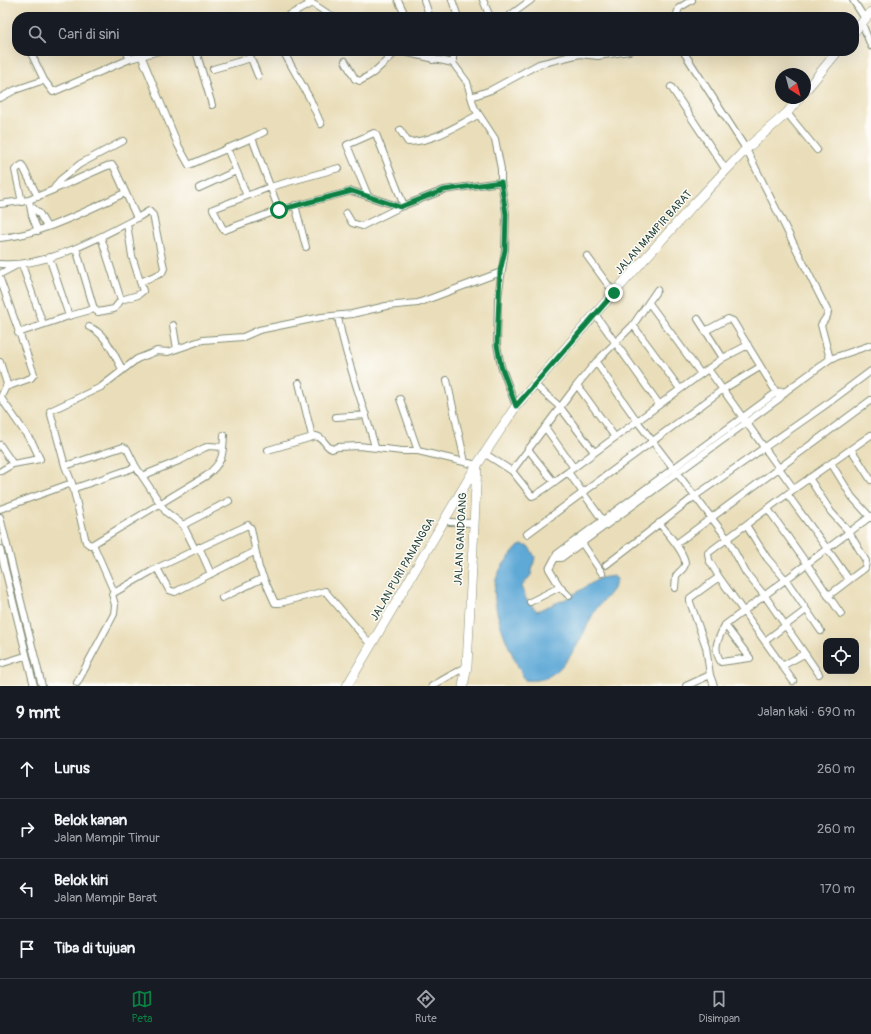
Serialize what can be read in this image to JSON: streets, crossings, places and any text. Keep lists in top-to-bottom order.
{
  "streets": {
    "street": ["JALAN MAMPIR BARAT", "JALAN GANDOANG", "JALAN PURI PANANGGA"]
  },
  "crossings": [
    ["JALAN MAMPIR BARAT", "JALAN GANDOANG"],
    ["JALAN GANDOANG", "JALAN PURI PANANGGA"]
  ],
  "north": "bottom right",
  "page": {
    "search": "Cari di sini",
    "heading": ["9 mnt", "Jalan kaki · 690 m"],
    "list": [
      ["Lurus", "260 m"],
      ["Belok kanan", "Jalan Mampir Timur", "260 m"],
      ["Belok kiri", "Jalan Mampir Barat", "170 m"],
      "Tiba di tujuan"
    ],
    "nav": ["Peta", "Rute", "Disimpan"]
  }
}
